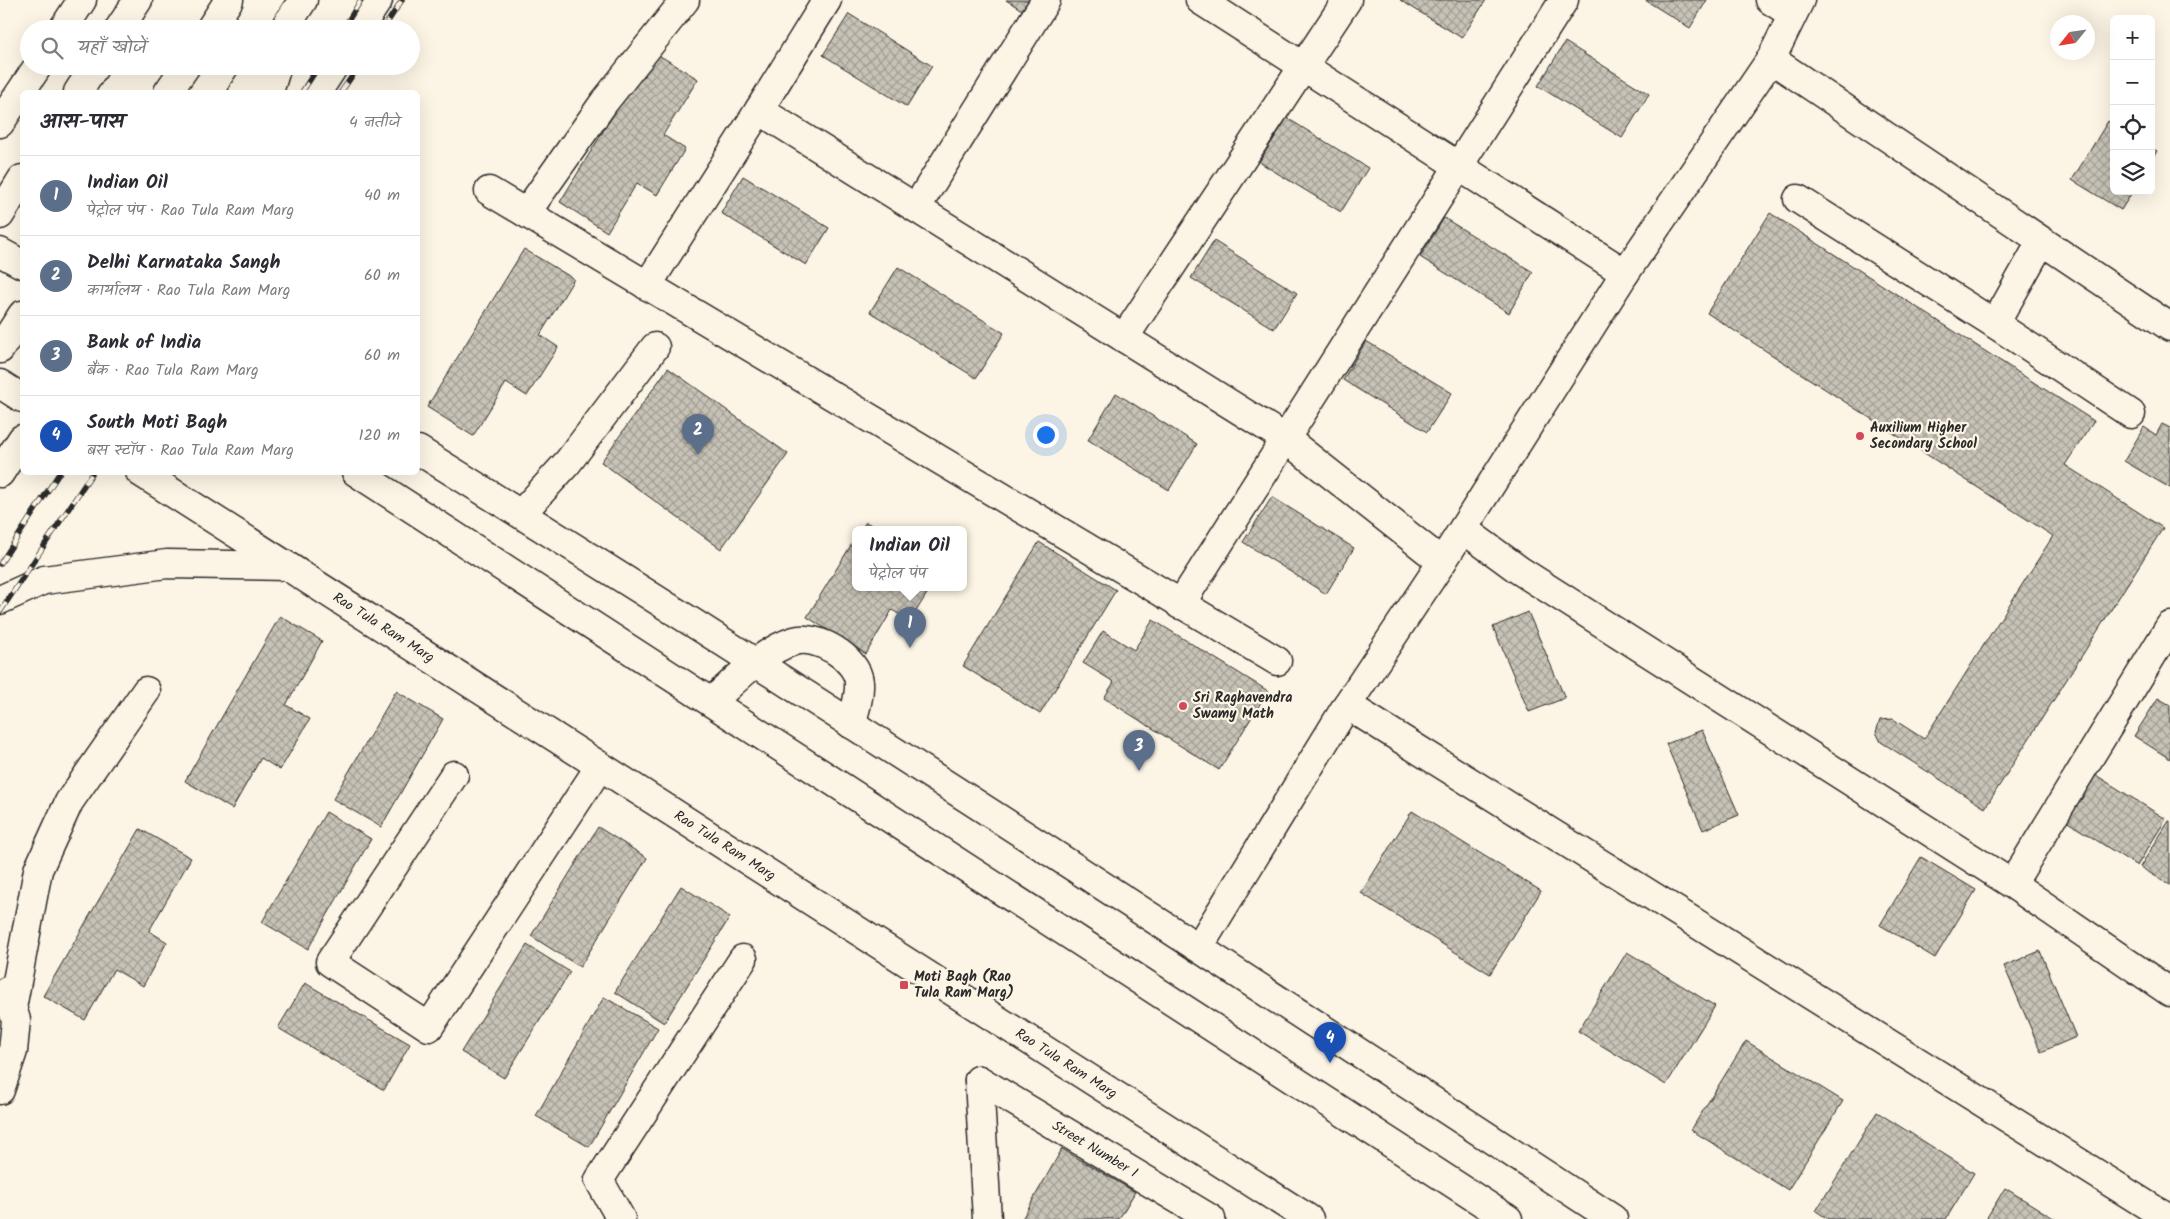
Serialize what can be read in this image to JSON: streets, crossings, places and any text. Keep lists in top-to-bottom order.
{
  "streets": {
    "street": ["Rao Tula Ram Marg", "Street Number 1"]
  },
  "places": {
    "other": ["Auxilium Higher Secondary School", "Sri Raghavendra Swamy Math"],
    "transit": ["Moti Bagh (Rao Tula Ram Marg)"]
  },
  "north": "bottom left",
  "page": {
    "map_buttons": ["+", "−"],
    "search": "यहाँ खोजें",
    "heading": ["आस-पास", "4 नतीजे"],
    "list": [
      {
        "mark": "1",
        "name": "Indian Oil",
        "note": "पेट्रोल पंप · Rao Tula Ram Marg",
        "value": "40 m"
      },
      {
        "mark": "2",
        "name": "Delhi Karnataka Sangh",
        "note": "कार्यालय · Rao Tula Ram Marg",
        "value": "60 m"
      },
      {
        "mark": "3",
        "name": "Bank of India",
        "note": "बैंक · Rao Tula Ram Marg",
        "value": "60 m"
      },
      {
        "mark": "4",
        "name": "South Moti Bagh",
        "note": "बस स्टॉप · Rao Tula Ram Marg",
        "value": "120 m"
      }
    ],
    "pins": [
      "2",
      "1",
      "3",
      "4"
    ],
    "popup": ["Indian Oil", "पेट्रोल पंप"]
  }
}
